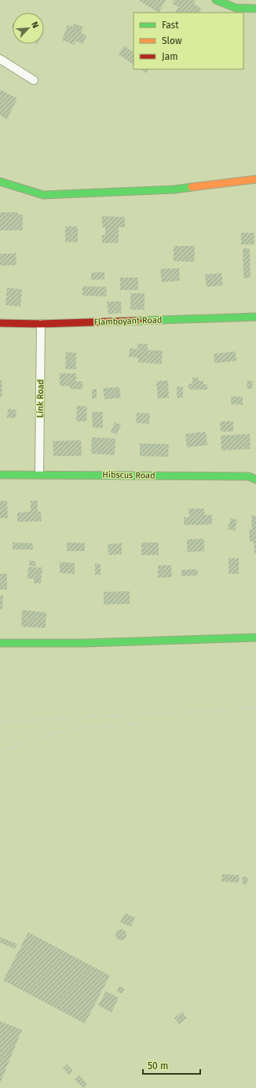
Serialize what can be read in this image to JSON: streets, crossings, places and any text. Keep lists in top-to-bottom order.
{
  "streets": {
    "street": ["Flamboyant Road", "Link Road", "Hibscus Road"]
  },
  "crossings": [
    ["Flamboyant Road", "Link Road"],
    ["Link Road", "Hibscus Road"]
  ],
  "legend": ["Fast", "Slow", "Jam"],
  "scale_bar": "50 m",
  "north": "top right"
}
